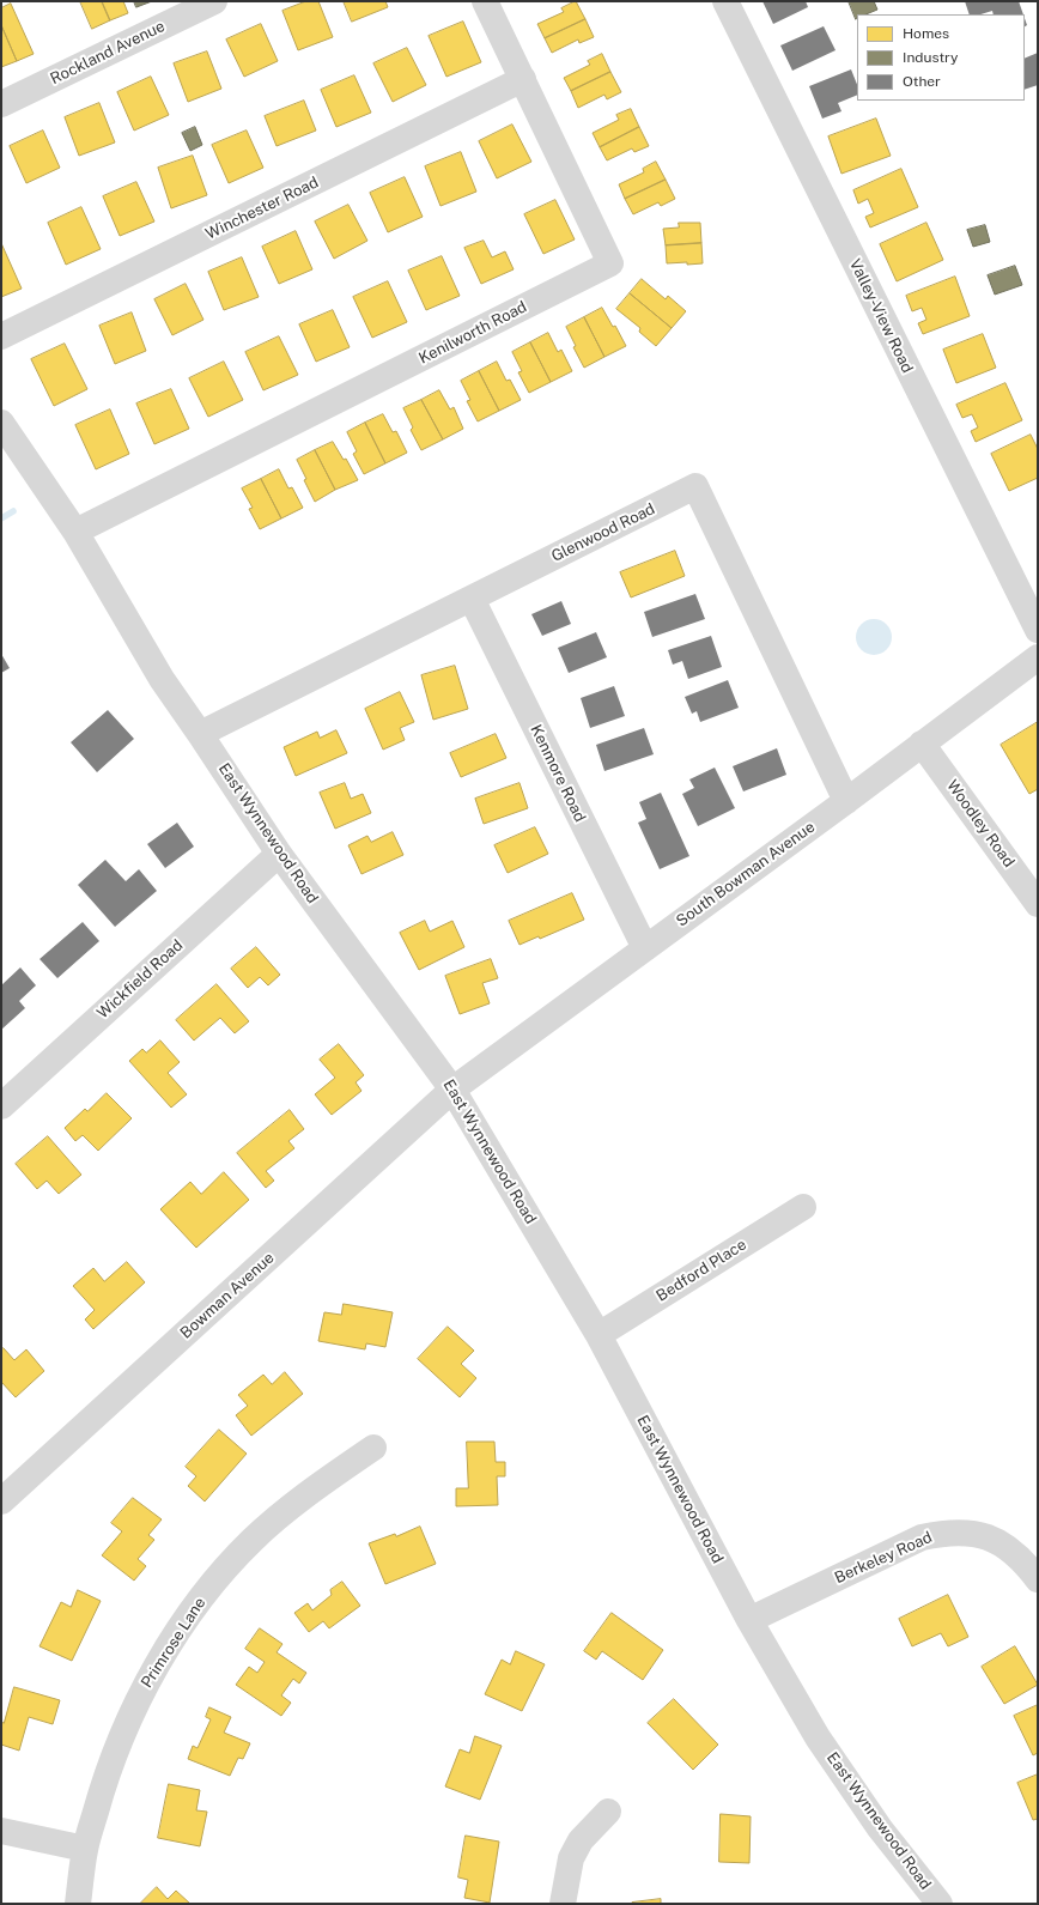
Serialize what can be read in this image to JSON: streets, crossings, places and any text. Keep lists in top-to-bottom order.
{
  "streets": {
    "street": [
      "Rockland Avenue",
      "Winchester Road",
      "Valley-View Road",
      "Kenilworth Road",
      "Glenwood Road",
      "Kenmore Road",
      "Woodley Road",
      "East Wynnewood Road",
      "South Bowman Avenue",
      "Wickfield Road",
      "Bedford Place",
      "Bowman Avenue",
      "Berkeley Road",
      "Primrose Lane"
    ]
  },
  "crossings": [
    ["Winchester Road", "Kenilworth Road"],
    ["Kenilworth Road", "East Wynnewood Road"],
    ["Glenwood Road", "Kenmore Road"],
    ["Glenwood Road", "East Wynnewood Road"],
    ["Glenwood Road", "South Bowman Avenue"],
    ["Kenmore Road", "South Bowman Avenue"],
    ["Woodley Road", "South Bowman Avenue"],
    ["East Wynnewood Road", "South Bowman Avenue"],
    ["East Wynnewood Road", "Wickfield Road"],
    ["East Wynnewood Road", "Bedford Place"],
    ["East Wynnewood Road", "Bowman Avenue"],
    ["East Wynnewood Road", "Berkeley Road"],
    ["South Bowman Avenue", "Bowman Avenue"]
  ],
  "legend": ["Homes", "Industry", "Other"]
}
